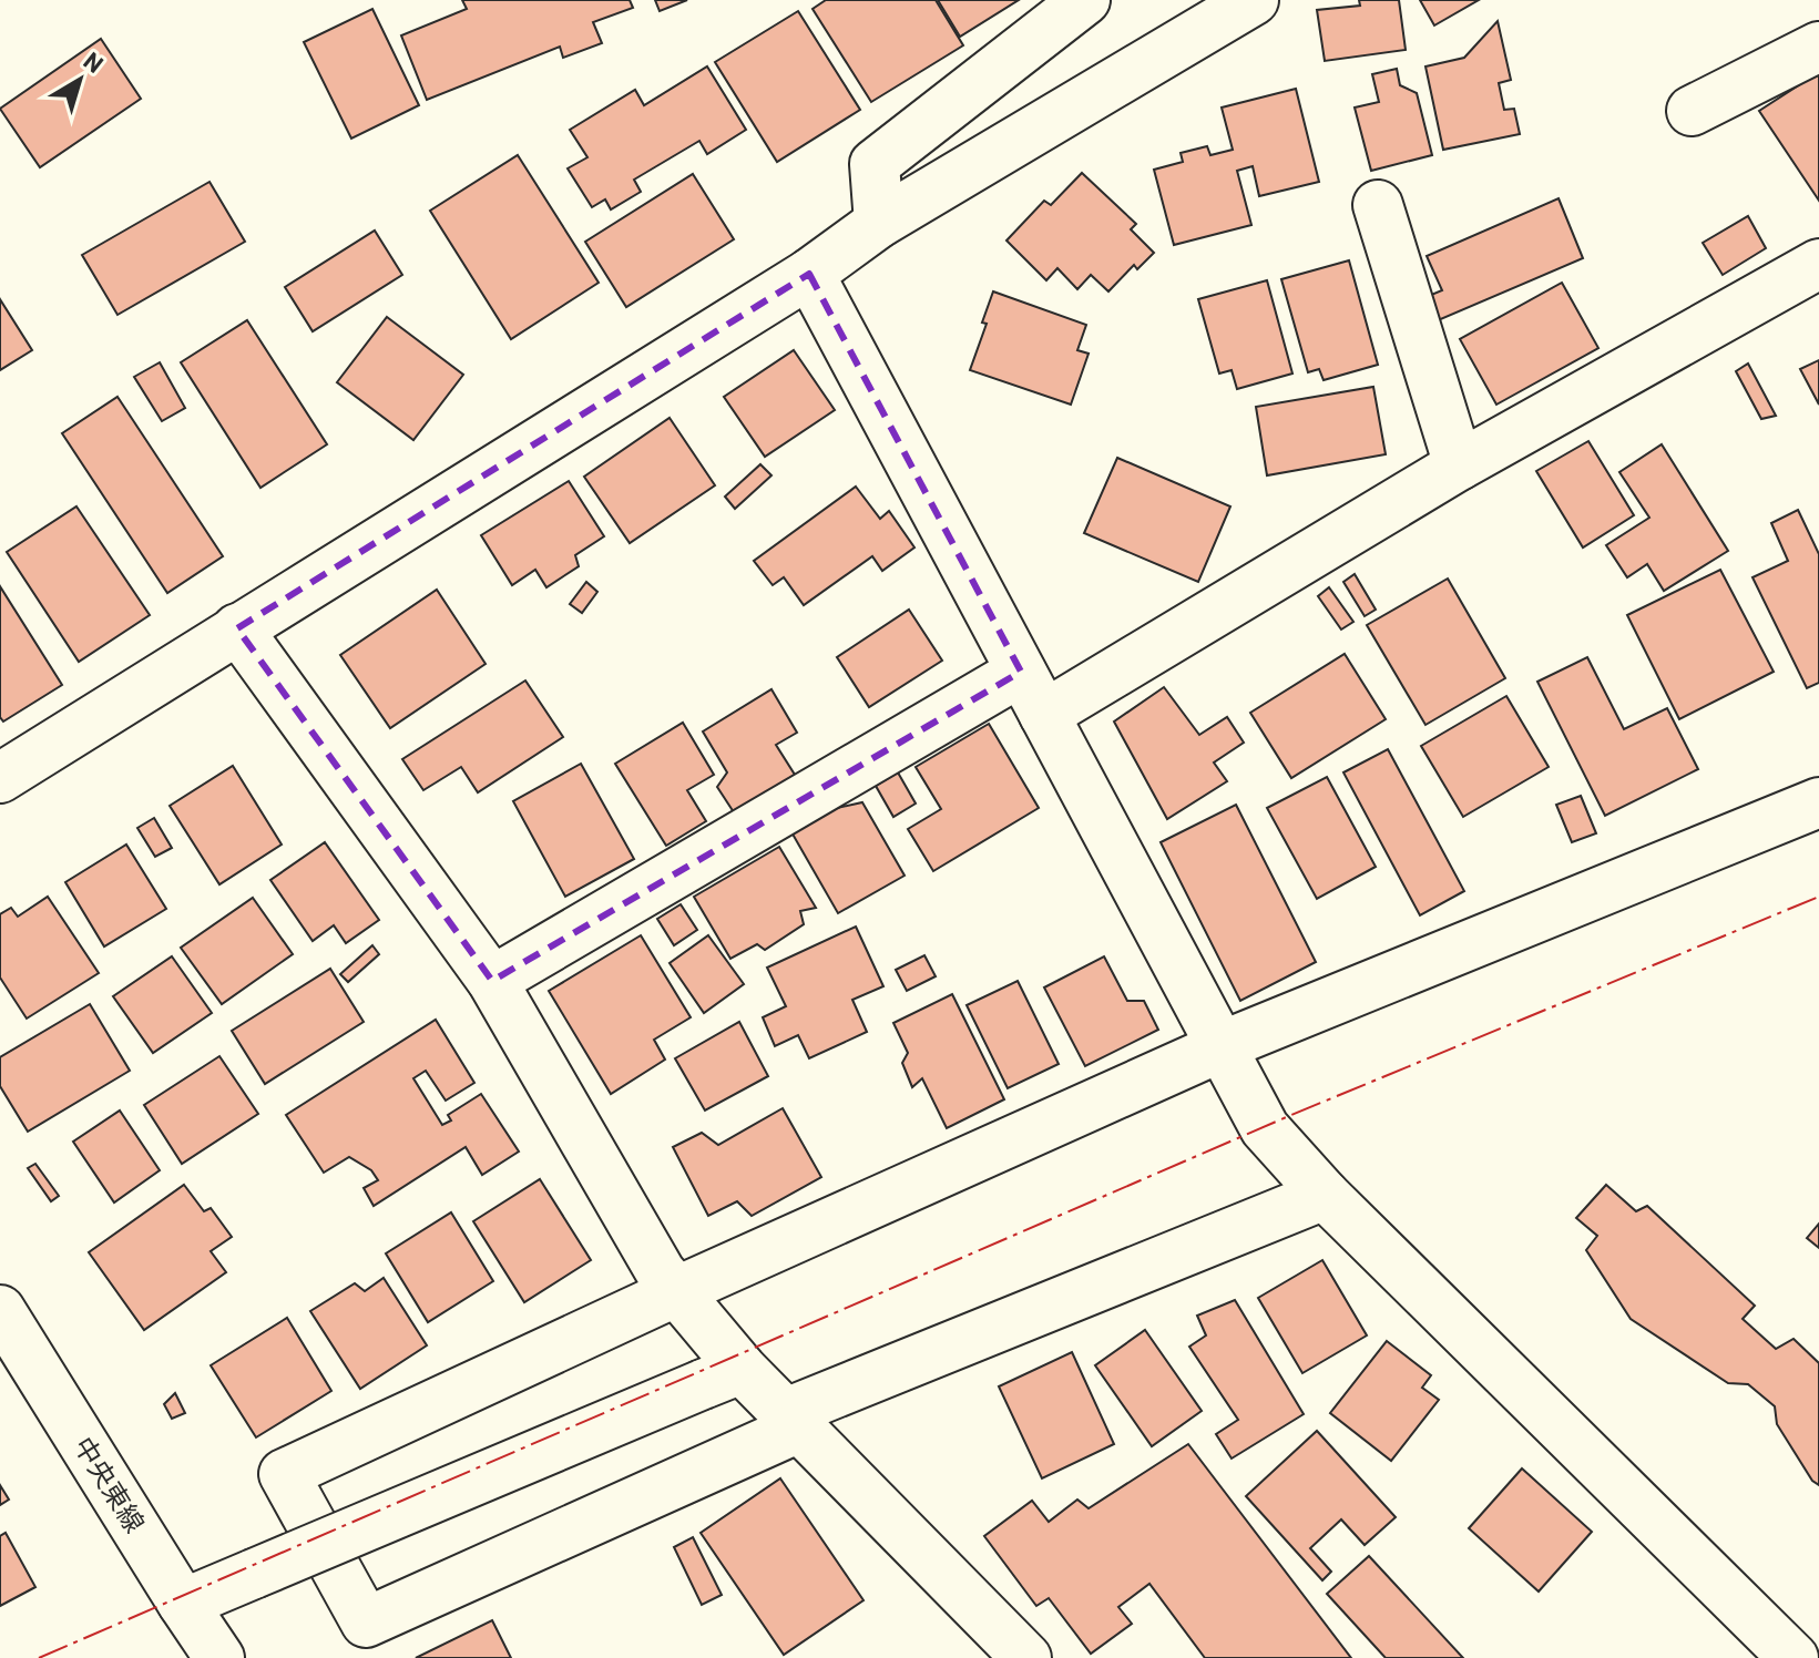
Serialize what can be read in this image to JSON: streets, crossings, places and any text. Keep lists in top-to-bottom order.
{
  "streets": {
    "street": ["中央東線"]
  },
  "north": "top right"
}
